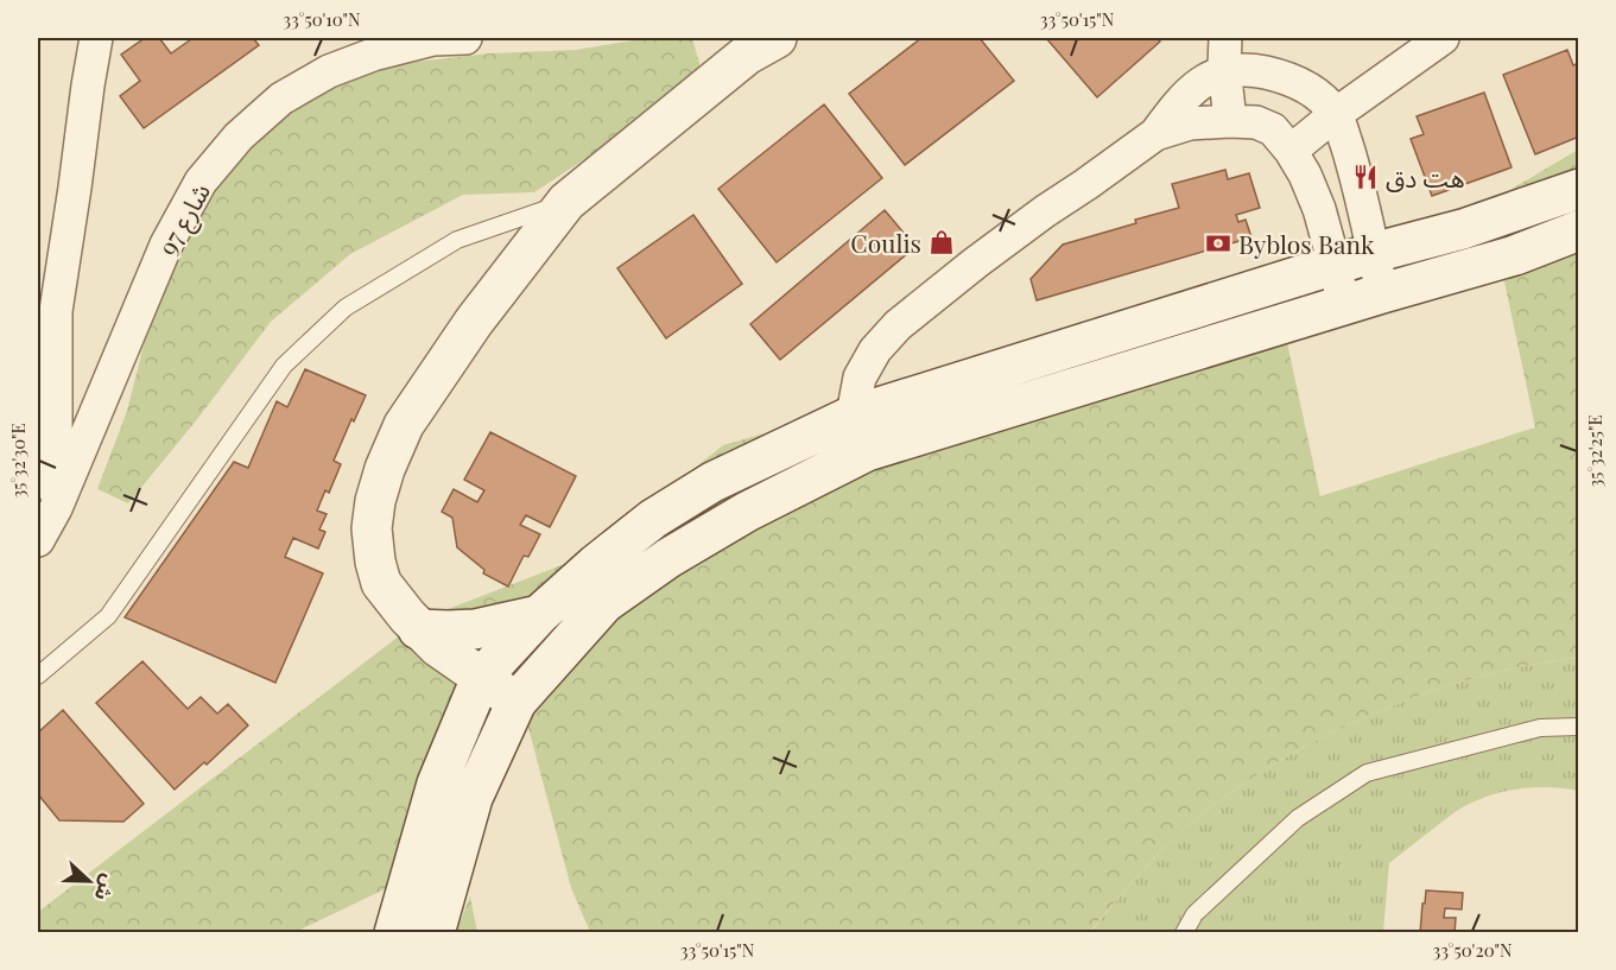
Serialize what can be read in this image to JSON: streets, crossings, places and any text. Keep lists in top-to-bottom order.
{
  "streets": {
    "street": ["شارع 97"]
  },
  "places": {
    "restaurant": ["هت دق"],
    "shop": ["Coulis"],
    "bank": ["Byblos Bank"]
  },
  "north": "right",
  "coordinates": [
    "33°50'10\"N",
    "33°50'15\"N",
    "35°32'25\"E",
    "35°32'30\"E",
    "33°50'20\"N"
  ]
}
